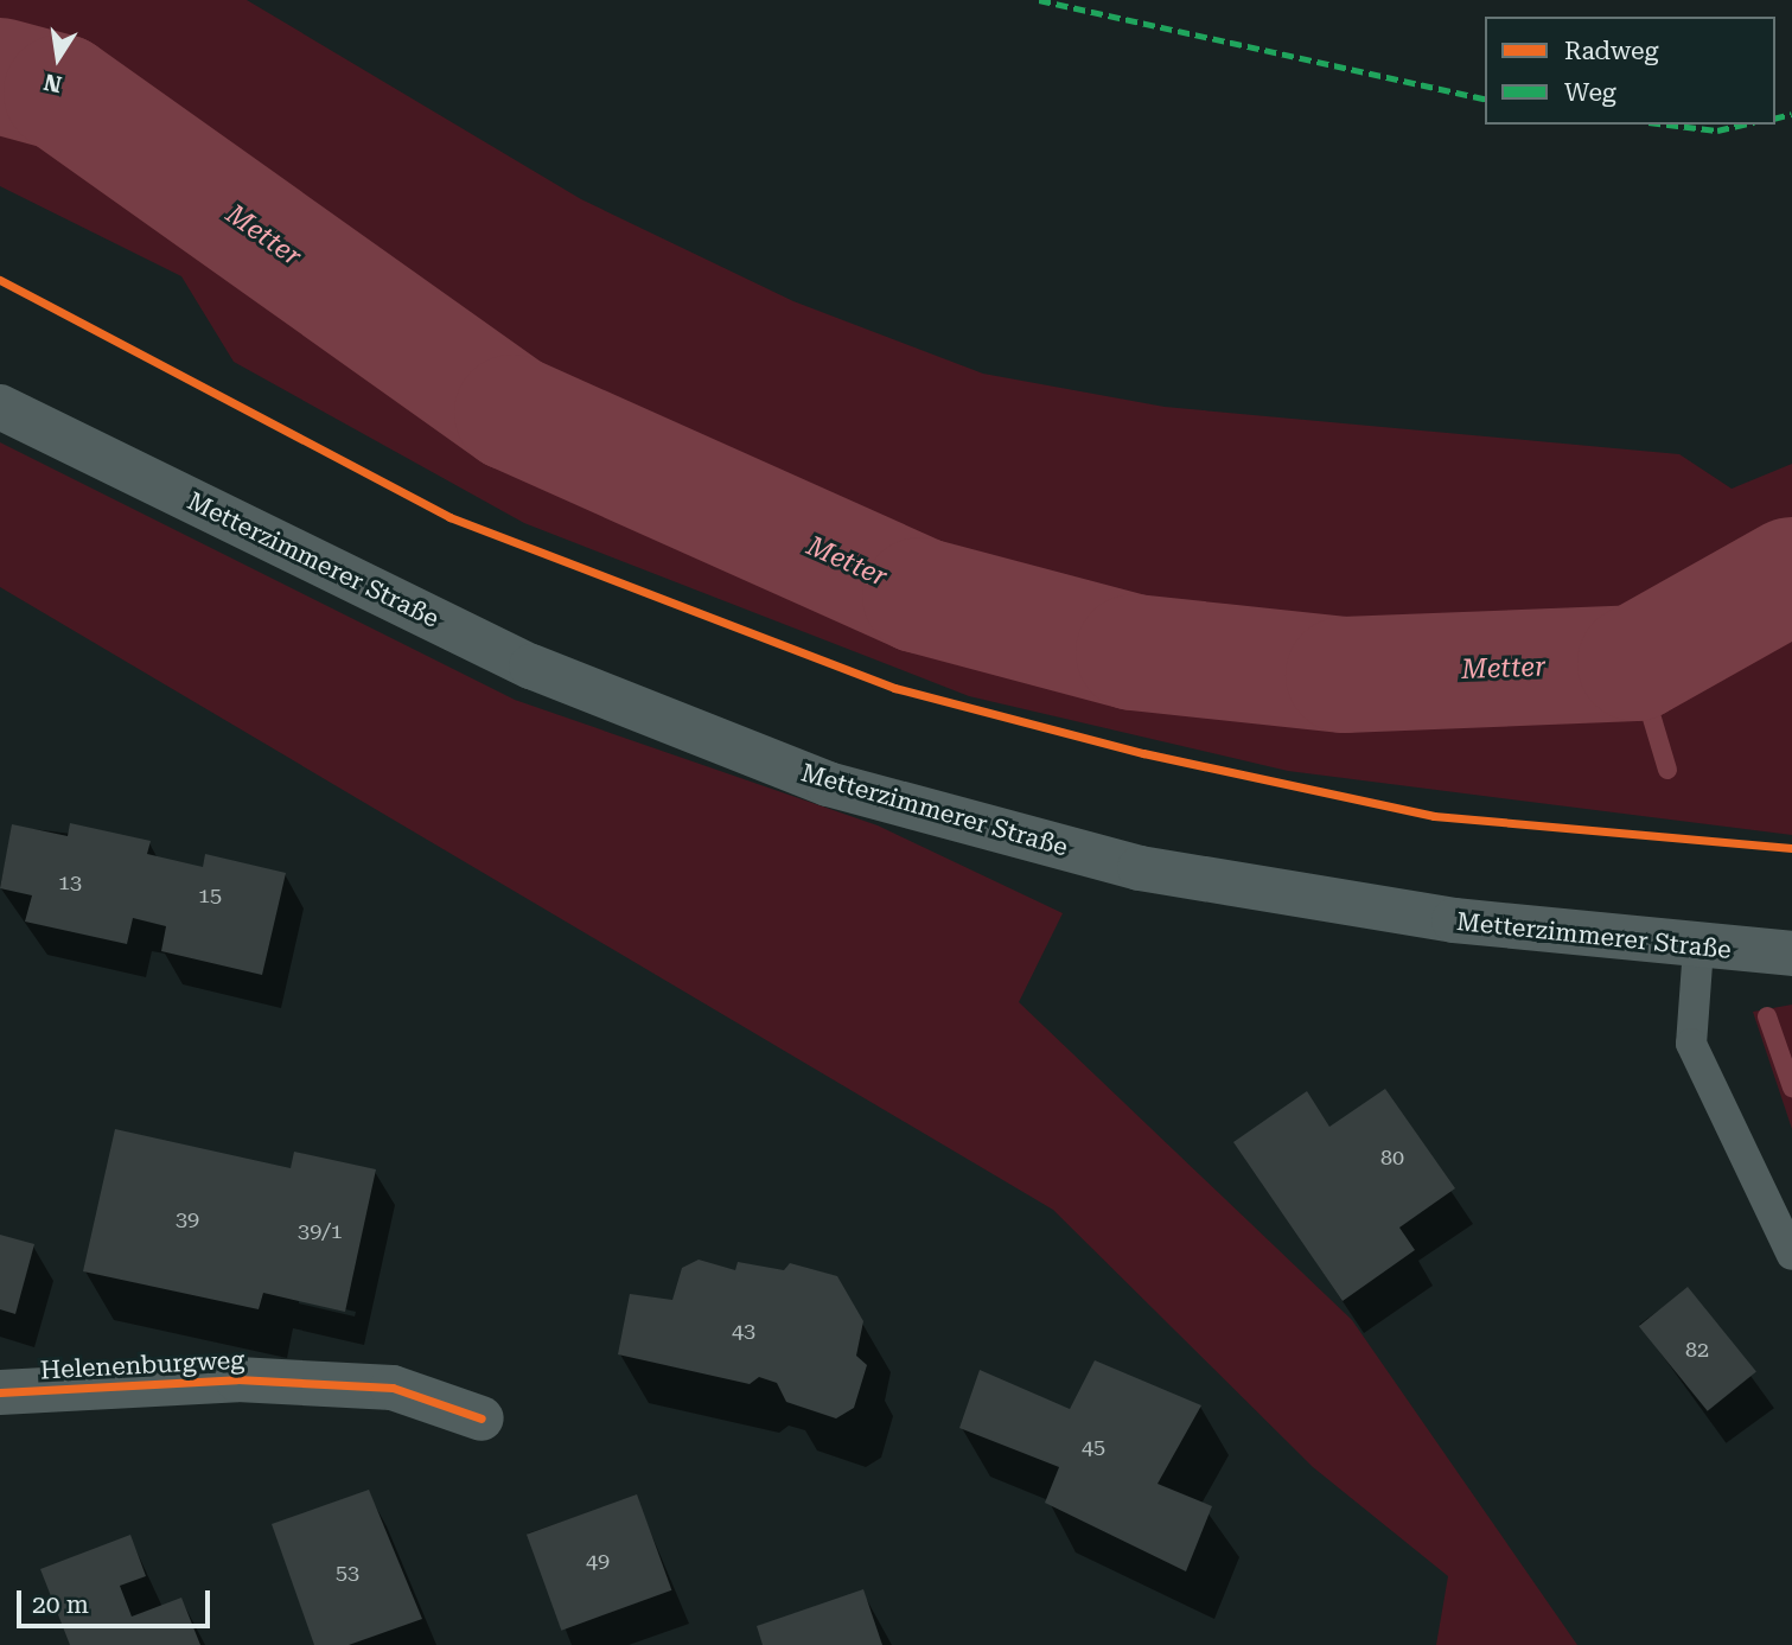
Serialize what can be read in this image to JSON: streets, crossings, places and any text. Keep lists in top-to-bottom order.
{
  "streets": {
    "main road": ["Metterzimmerer Straße"],
    "street": ["Helenenburgweg"]
  },
  "water": ["Metter"],
  "house_numbers": [
    "13",
    "15",
    "80",
    "39",
    "39/1",
    "43",
    "82",
    "45",
    "49",
    "53"
  ],
  "legend": ["Radweg", "Weg"],
  "scale_bar": "20 m",
  "north": "bottom"
}
